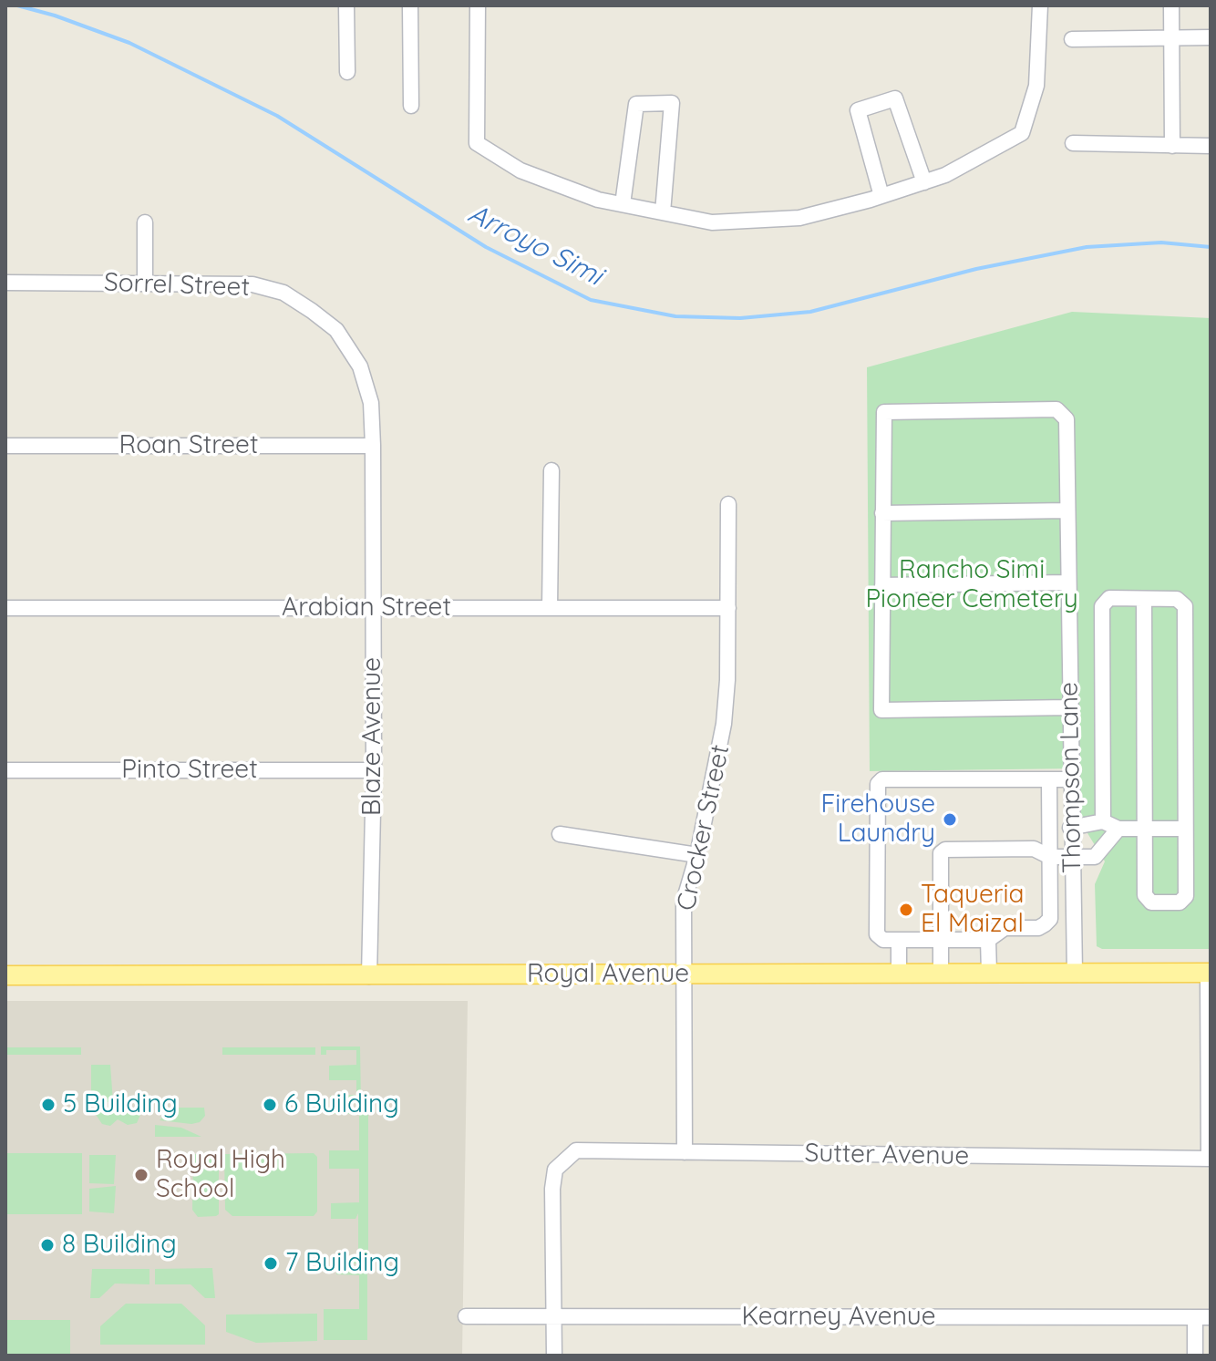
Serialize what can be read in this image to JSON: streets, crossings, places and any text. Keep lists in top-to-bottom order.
{
  "streets": {
    "main road": ["Royal Avenue"],
    "street": [
      "Sorrel Street",
      "Roan Street",
      "Arabian Street",
      "Blaze Avenue",
      "Pinto Street",
      "Thompson Lane",
      "Crocker Street",
      "Sutter Avenue",
      "Kearney Avenue"
    ]
  },
  "crossings": [
    ["Sorrel Street", "Blaze Avenue"],
    ["Roan Street", "Blaze Avenue"],
    ["Arabian Street", "Blaze Avenue"],
    ["Arabian Street", "Crocker Street"],
    ["Blaze Avenue", "Pinto Street"],
    ["Blaze Avenue", "Royal Avenue"],
    ["Thompson Lane", "Royal Avenue"],
    ["Crocker Street", "Royal Avenue"],
    ["Crocker Street", "Sutter Avenue"],
    ["Sutter Avenue", "Kearney Avenue"]
  ],
  "water": ["Arroyo Simi"],
  "parks": ["Rancho Simi Pioneer Cemetery"],
  "places": [
    "Firehouse Laundry",
    "Taqueria El Maizal",
    "5 Building",
    "6 Building",
    "Royal High School",
    "8 Building",
    "7 Building"
  ]
}
